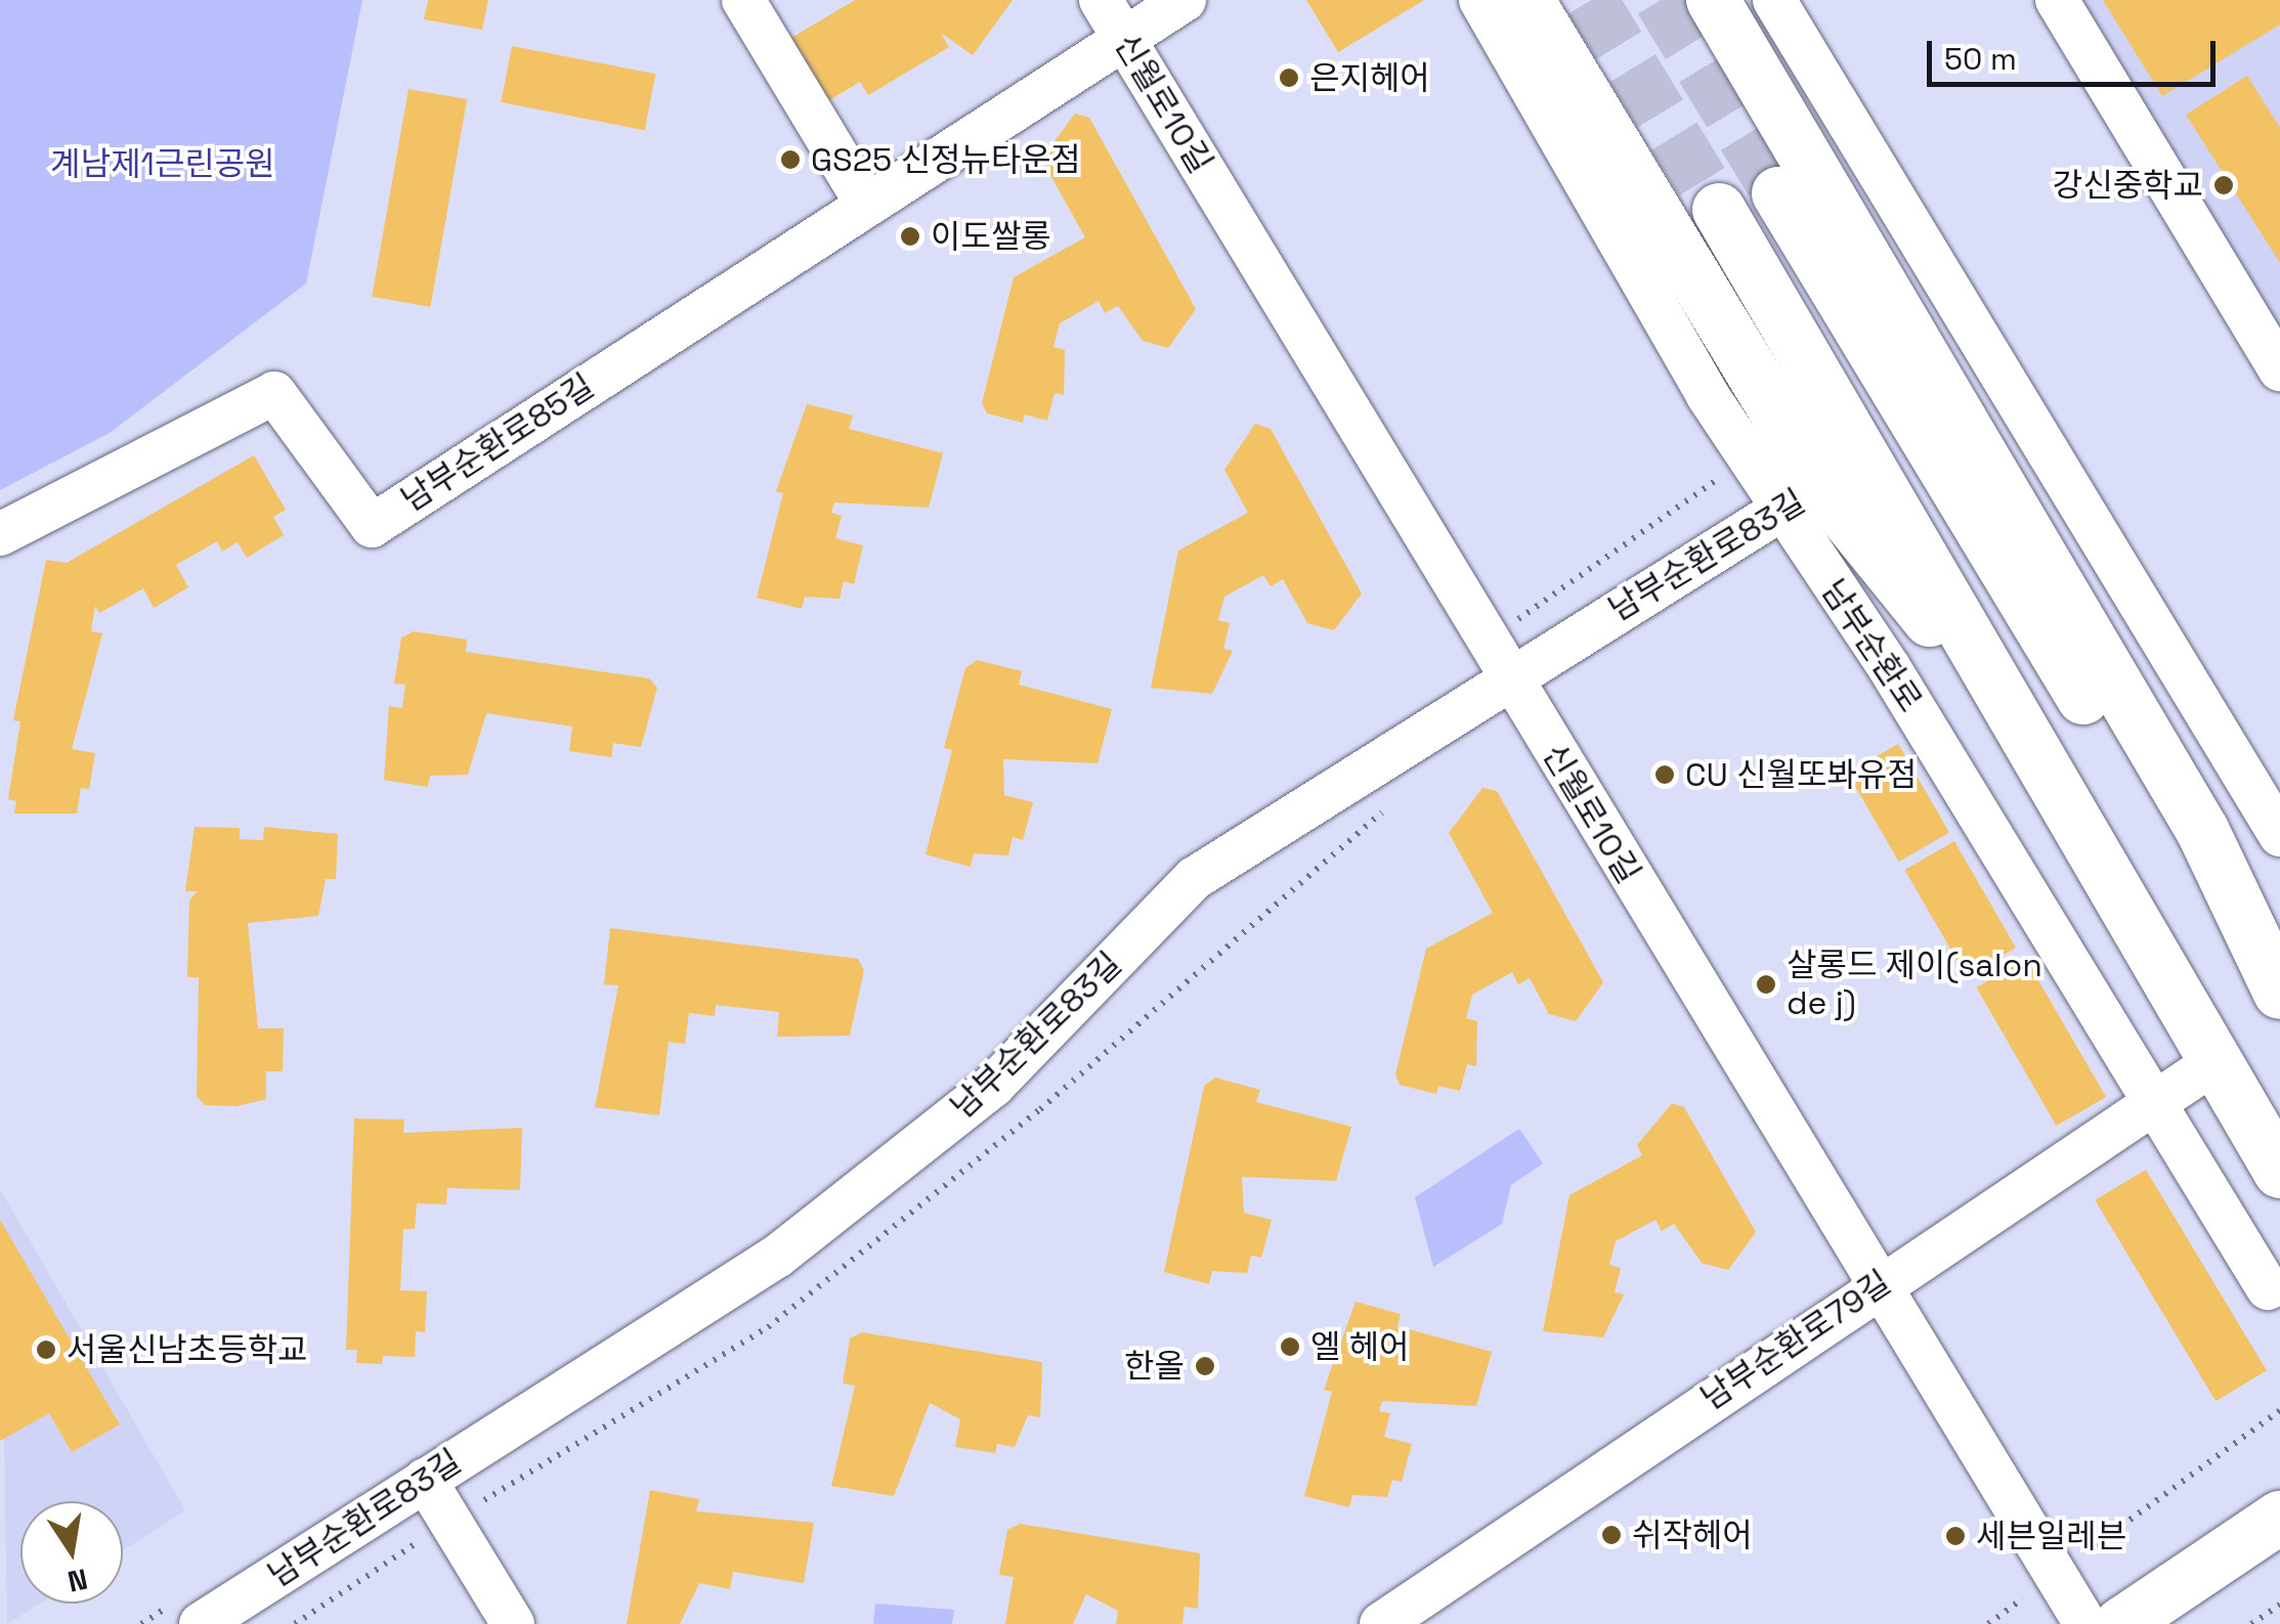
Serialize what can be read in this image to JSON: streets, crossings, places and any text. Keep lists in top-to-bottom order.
{
  "streets": {
    "main road": ["남부순환로"],
    "street": [
      "신월로10길",
      "남부순환로85길",
      "남부순환로83길",
      "남부순환로79길"
    ]
  },
  "crossings": [
    ["신월로10길", "남부순환로85길"],
    ["신월로10길", "남부순환로83길"],
    ["신월로10길", "남부순환로79길"],
    ["남부순환로83길", "남부순환로"],
    ["남부순환로", "남부순환로79길"]
  ],
  "parks": ["계남제1근린공원"],
  "places": [
    "은지헤어",
    "GS25 신정뉴타운점",
    "강신중학교",
    "이도쌀롱",
    "CU 신월또봐유점",
    "살롱드 제이(salon de j)",
    "엘 헤어",
    "서울신남초등학교",
    "한올",
    "쉬작헤어",
    "세븐일레븐"
  ],
  "scale_bar": "50 m",
  "north": "bottom"
}
